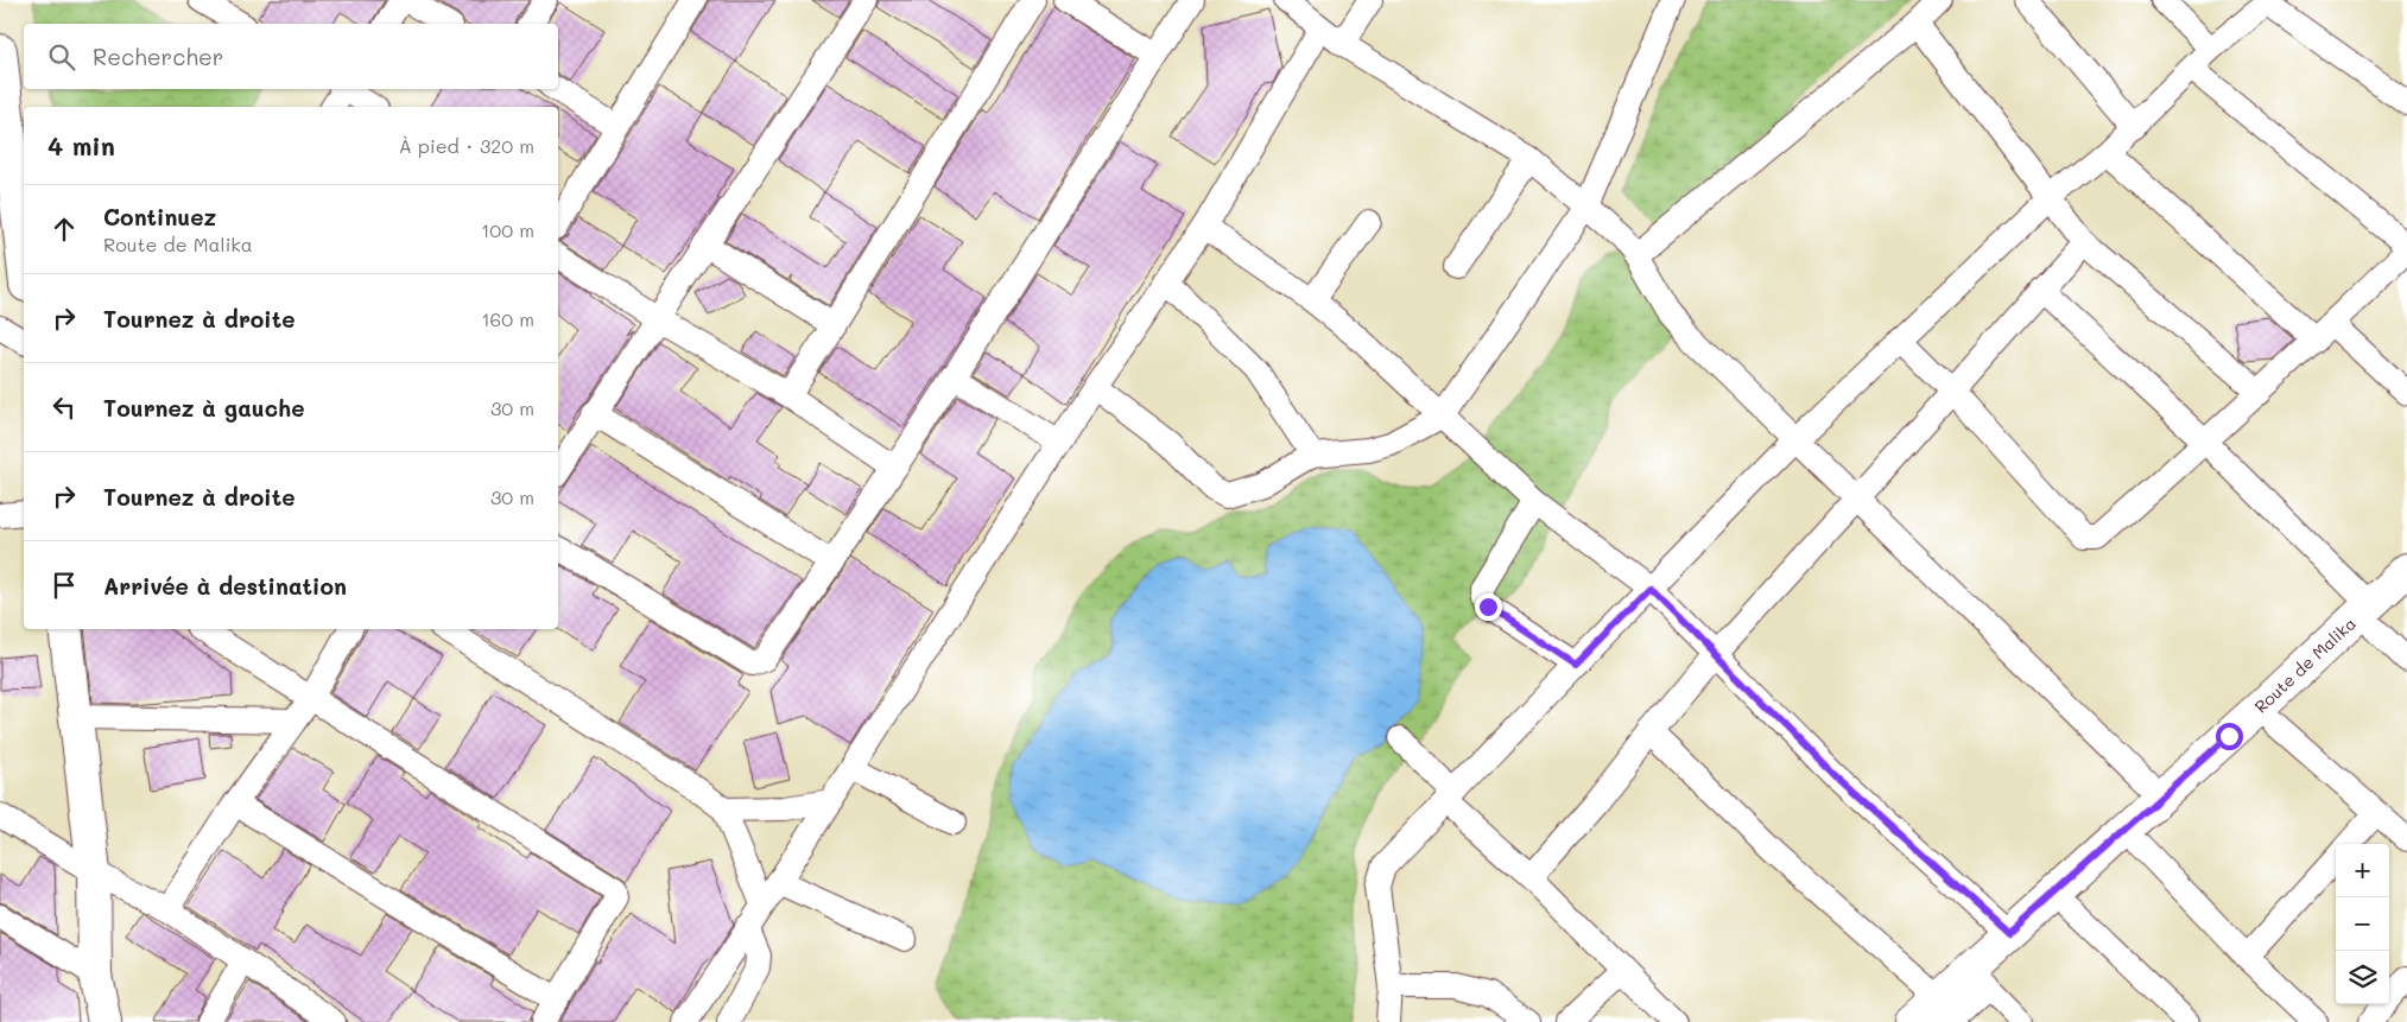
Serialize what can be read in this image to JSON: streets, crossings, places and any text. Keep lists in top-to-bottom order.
{
  "streets": {
    "main road": ["Route de Malika"]
  },
  "page": {
    "search": "Rechercher",
    "heading": ["4 min", "À pied · 320 m"],
    "list": [
      ["Continuez", "Route de Malika", "100 m"],
      ["Tournez à droite", "160 m"],
      ["Tournez à gauche", "30 m"],
      ["Tournez à droite", "30 m"],
      "Arrivée à destination"
    ],
    "map_buttons": ["+", "−"]
  }
}
